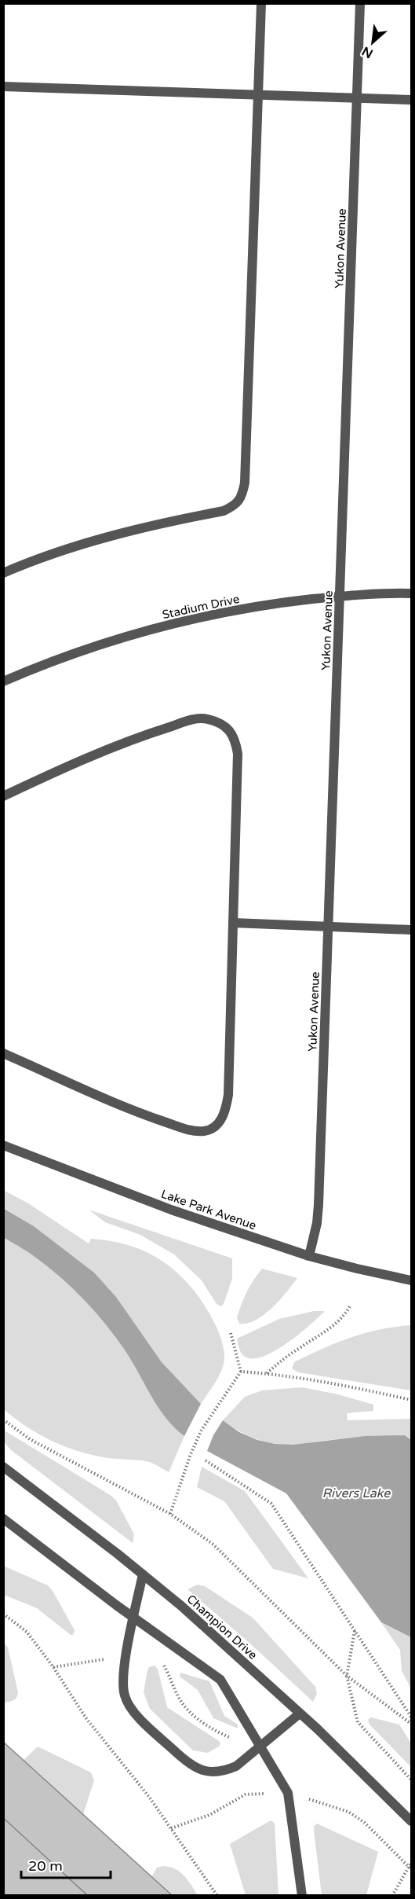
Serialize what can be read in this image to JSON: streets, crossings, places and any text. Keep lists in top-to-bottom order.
{
  "streets": {
    "street": [
      "Yukon Avenue",
      "Stadium Drive",
      "Lake Park Avenue",
      "Champion Drive"
    ]
  },
  "crossings": [
    ["Yukon Avenue", "Stadium Drive"],
    ["Yukon Avenue", "Lake Park Avenue"]
  ],
  "water": ["Rivers Lake"],
  "scale_bar": "20 m",
  "north": "bottom left"
}
